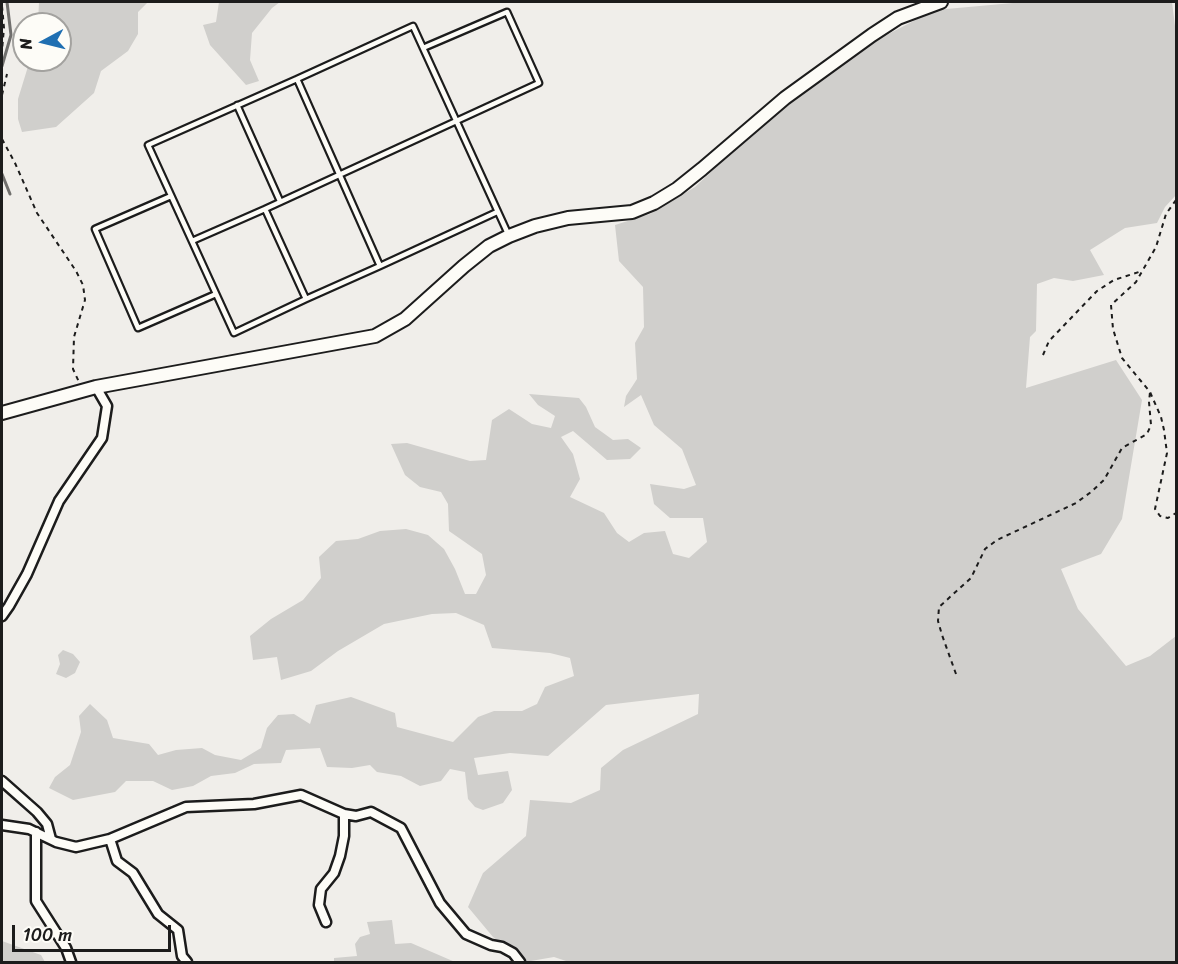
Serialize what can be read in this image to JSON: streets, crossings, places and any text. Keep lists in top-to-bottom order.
{
  "scale_bar": "100 m",
  "north": "left"
}
